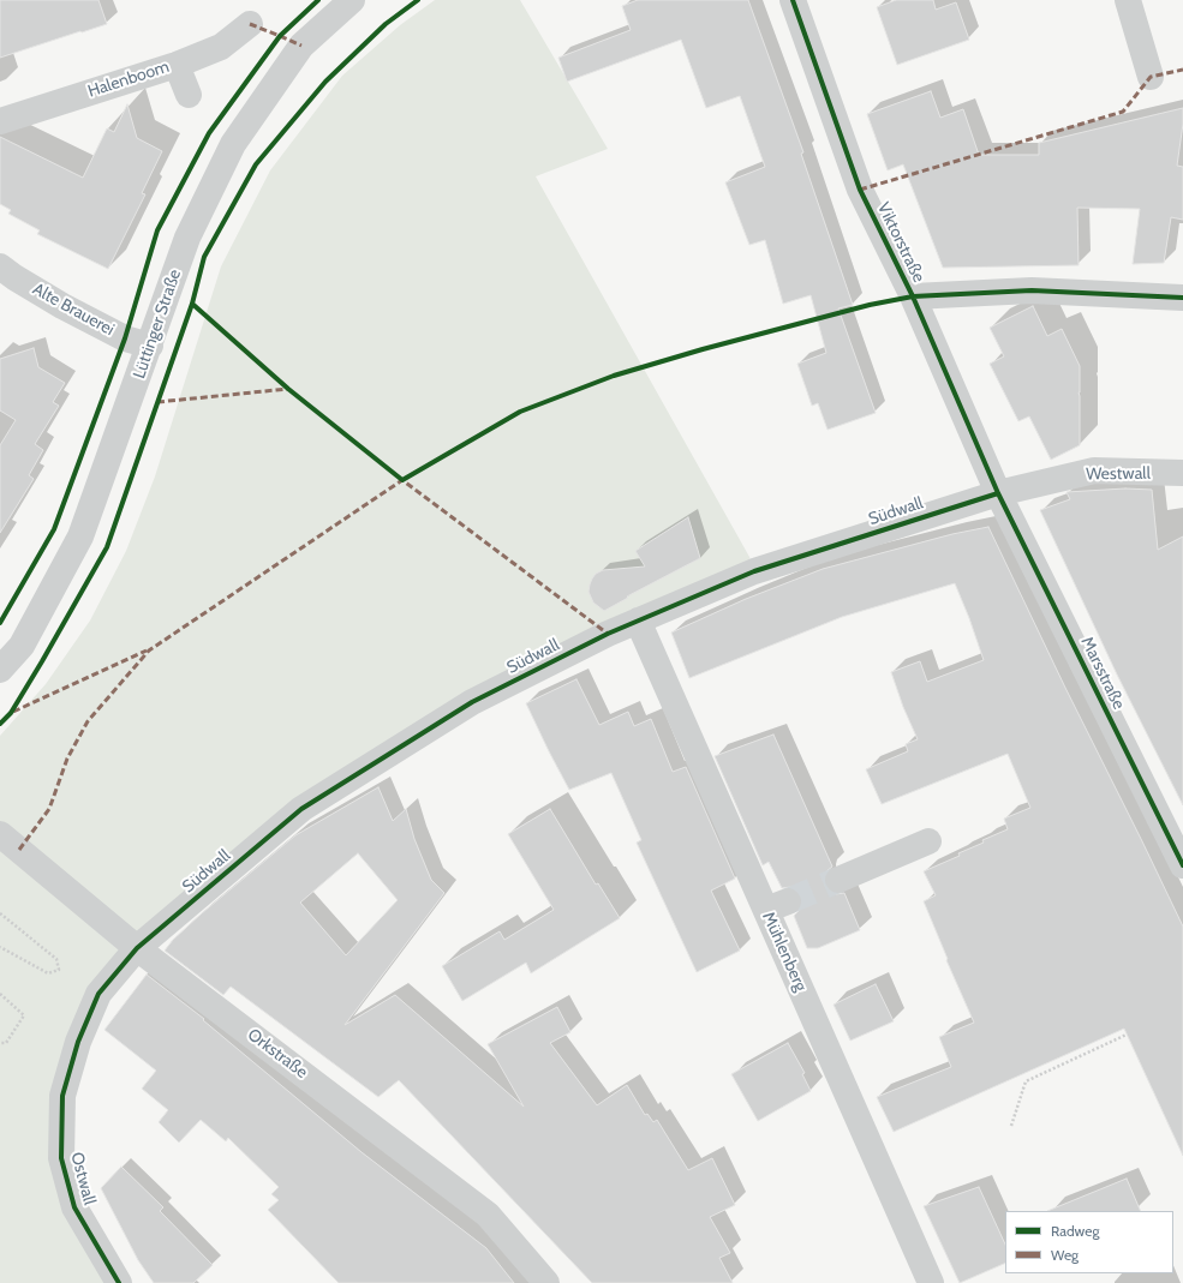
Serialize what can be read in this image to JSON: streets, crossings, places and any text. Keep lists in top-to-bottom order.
{
  "streets": {
    "street": [
      "Halenboom",
      "Viktorstraße",
      "Alte Brauerei",
      "Lüttinger Straße",
      "Westwall",
      "Südwall",
      "Marsstraße",
      "Mühlenberg",
      "Orkstraße",
      "Ostwall"
    ]
  },
  "crossings": [
    ["Viktorstraße", "Westwall"],
    ["Viktorstraße", "Südwall"],
    ["Viktorstraße", "Marsstraße"],
    ["Alte Brauerei", "Lüttinger Straße"],
    ["Westwall", "Südwall"],
    ["Westwall", "Marsstraße"],
    ["Südwall", "Marsstraße"],
    ["Südwall", "Mühlenberg"],
    ["Südwall", "Orkstraße"],
    ["Südwall", "Ostwall"],
    ["Orkstraße", "Ostwall"]
  ],
  "legend": ["Radweg", "Weg"]
}
